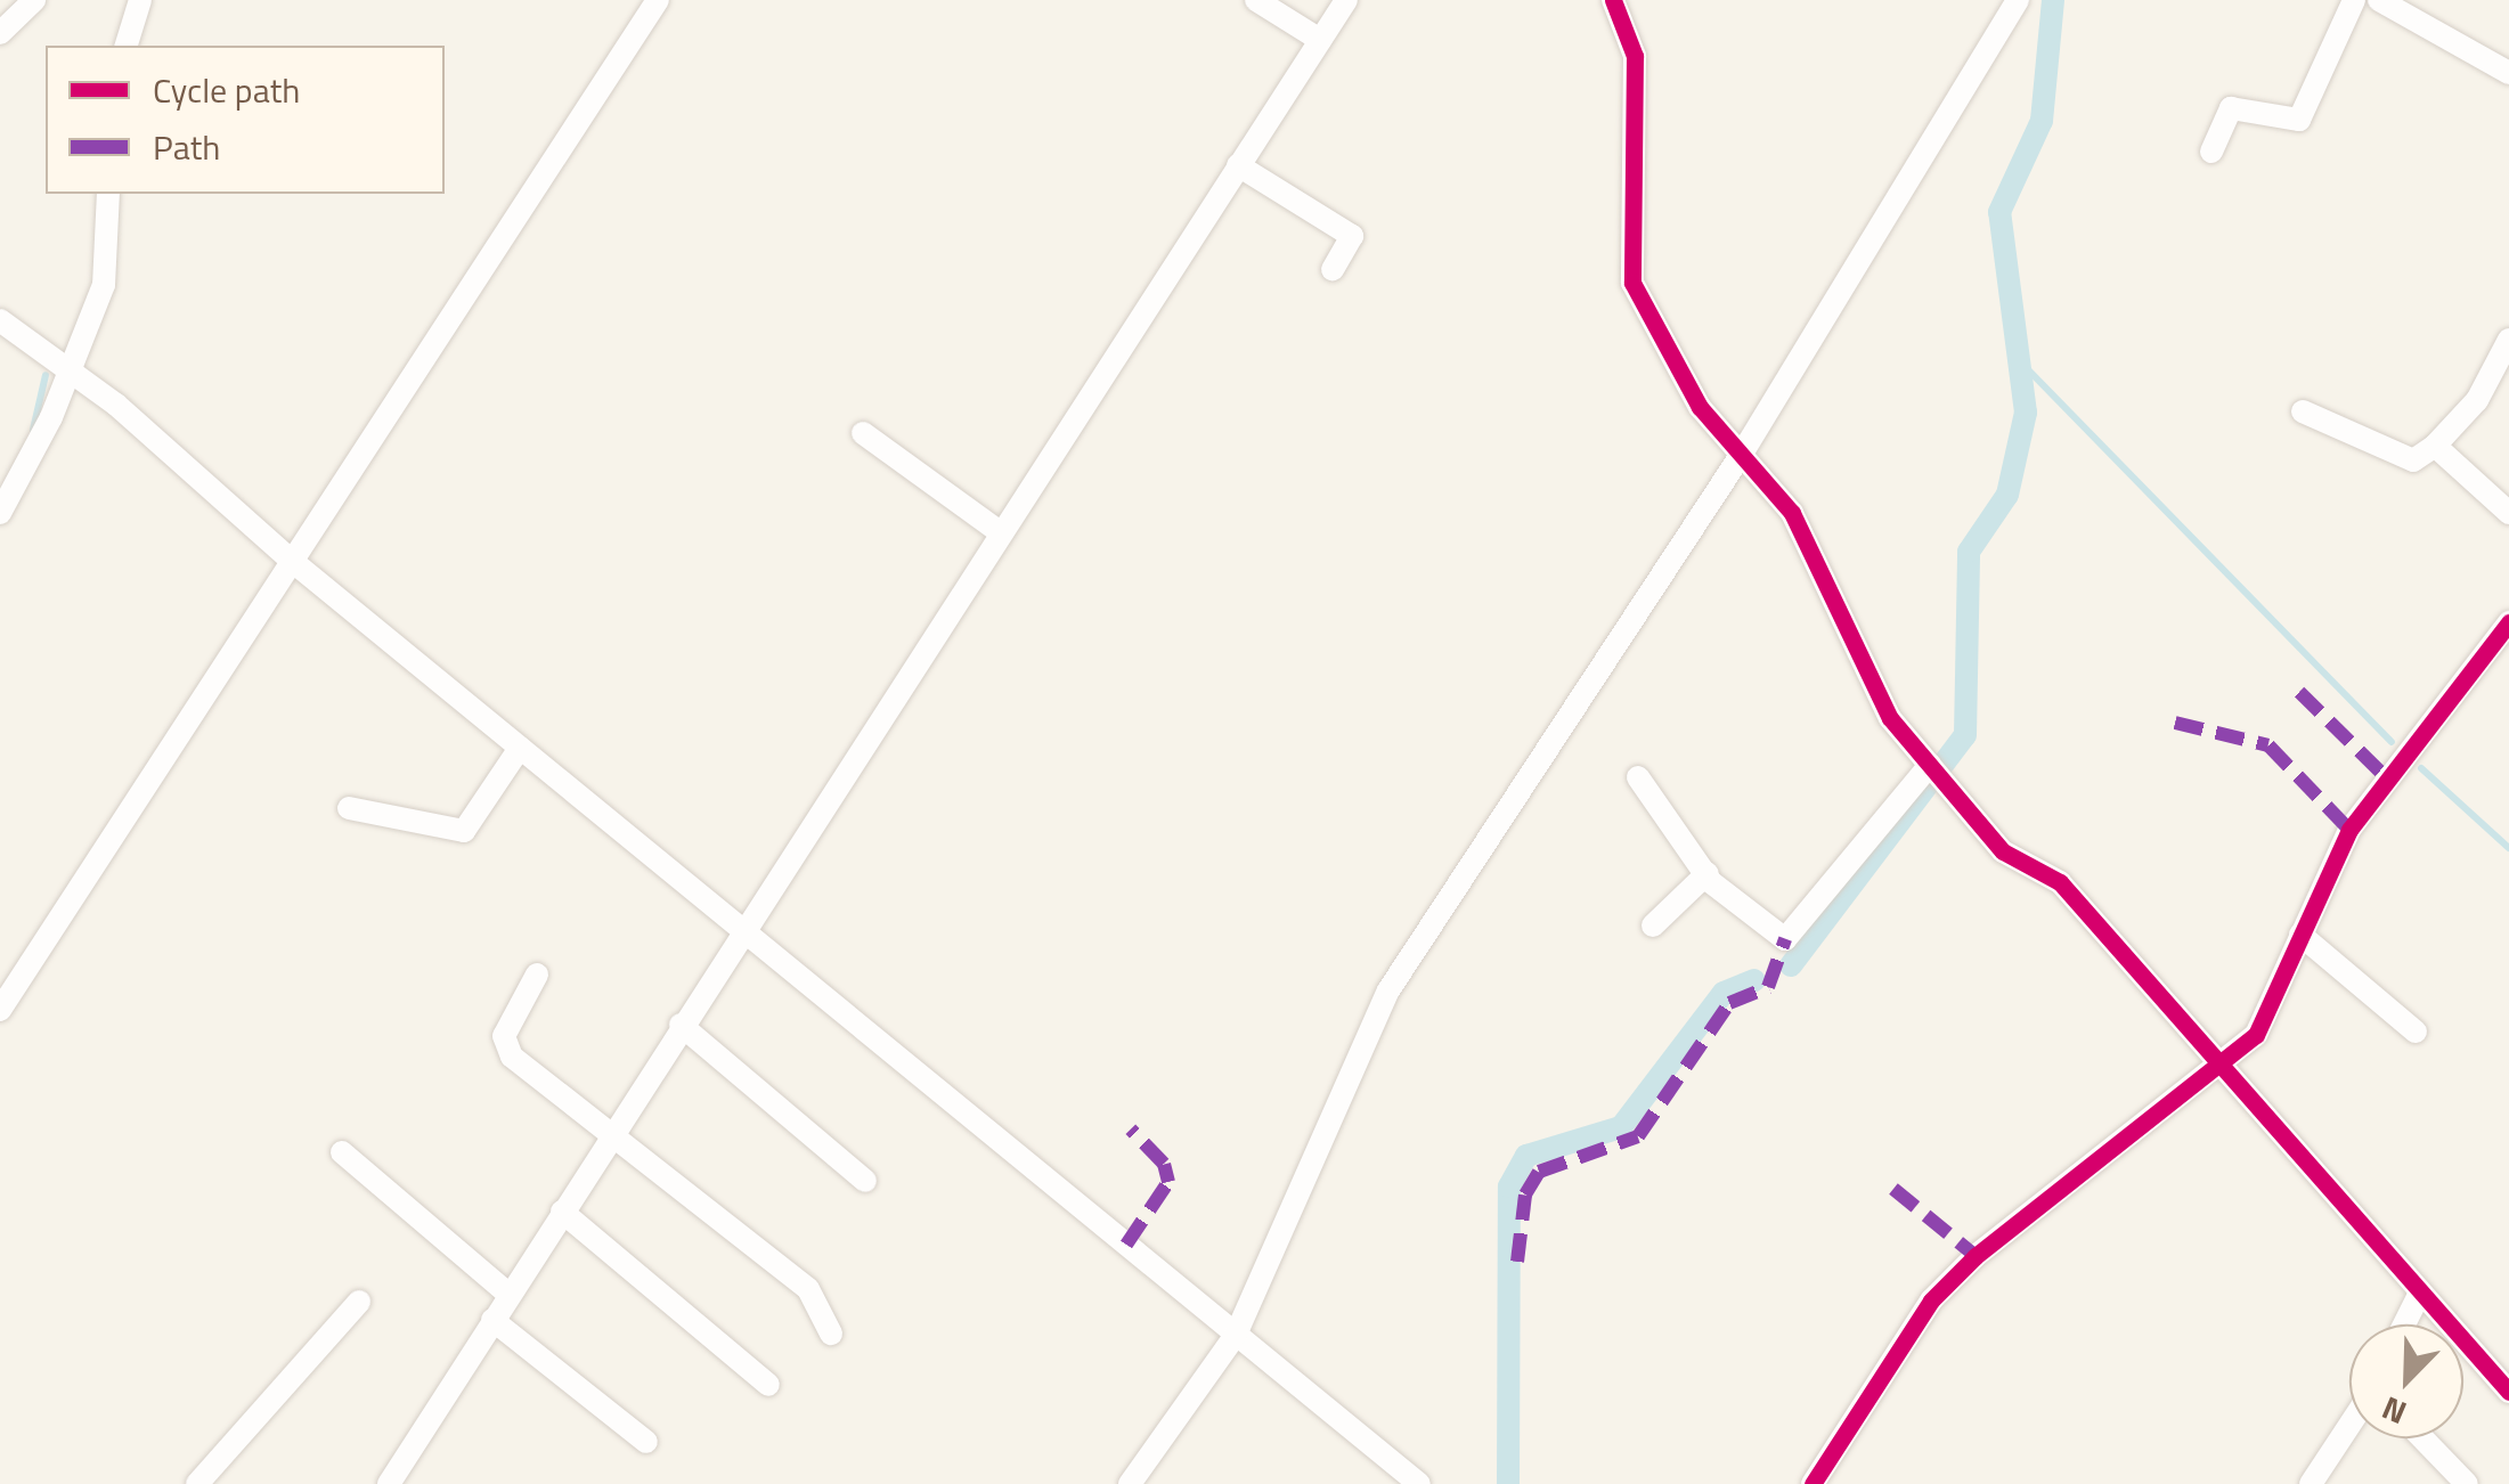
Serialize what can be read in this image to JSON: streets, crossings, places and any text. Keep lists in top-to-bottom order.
{
  "legend": ["Cycle path", "Path"],
  "north": "bottom left"
}
